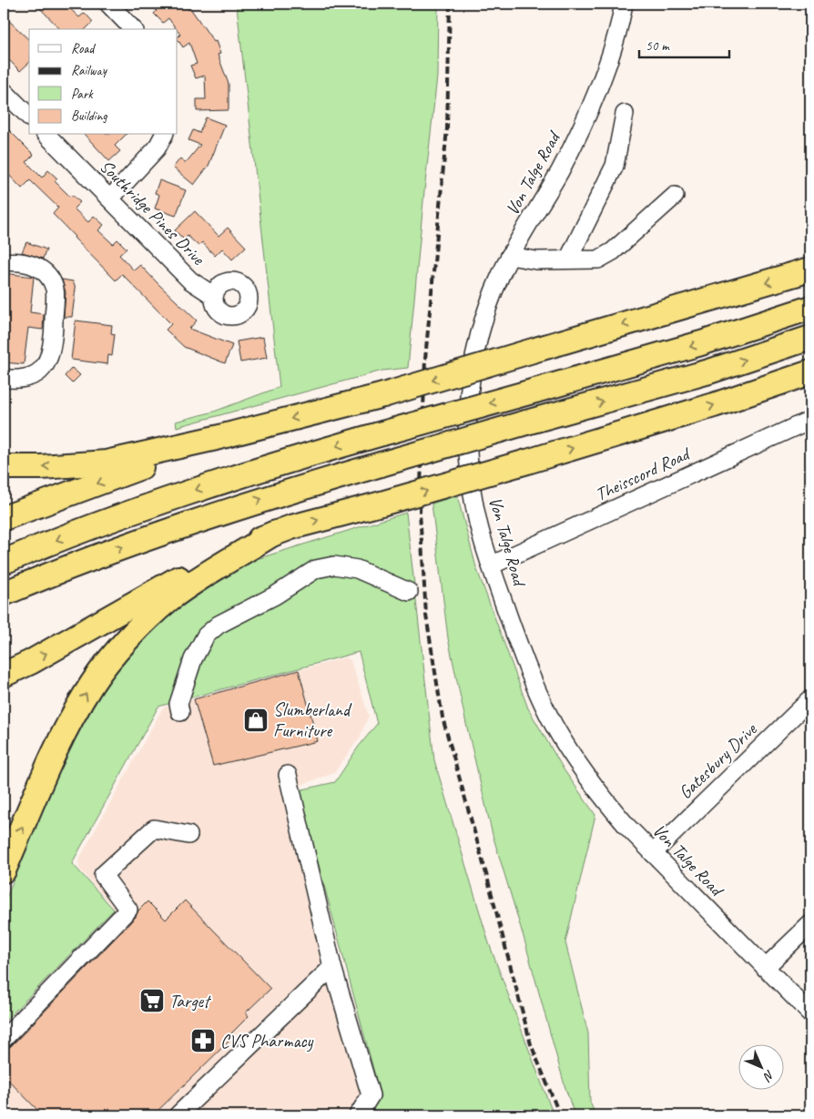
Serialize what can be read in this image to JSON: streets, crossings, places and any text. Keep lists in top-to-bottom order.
{
  "streets": {
    "street": [
      "Von Talge Road",
      "Southridge Pines Drive",
      "Theisscord Road",
      "Gatesbury Drive"
    ]
  },
  "crossings": [
    ["Von Talge Road", "Theisscord Road"],
    ["Von Talge Road", "Gatesbury Drive"]
  ],
  "places": {
    "shop": ["Slumberland Furniture"],
    "supermarket": ["Target"],
    "pharmacy": ["CVS Pharmacy"]
  },
  "legend": [
    "Road",
    "Railway",
    "Park",
    "Building"
  ],
  "scale_bar": "50 m",
  "north": "bottom right"
}
